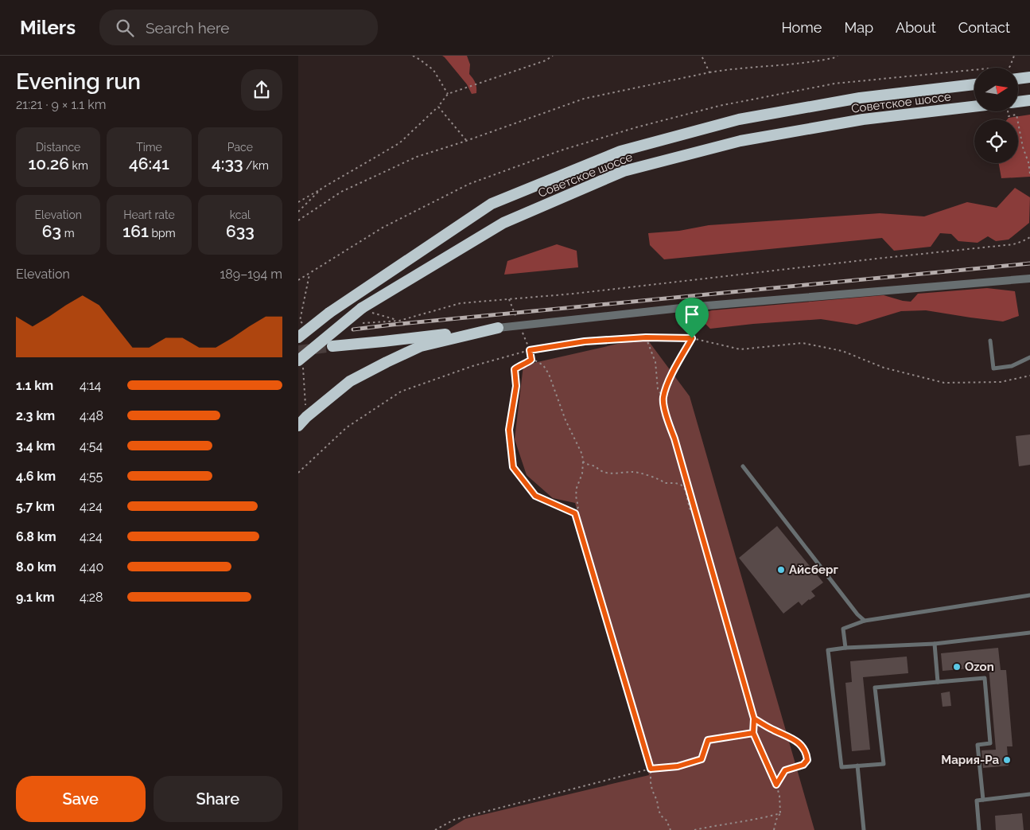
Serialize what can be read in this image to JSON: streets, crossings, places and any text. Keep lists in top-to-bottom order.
{
  "streets": {
    "highway": ["Советское шоссе"]
  },
  "places": ["Айсберг", "Ozon", "Мария-Ра"],
  "north": "right",
  "page": {
    "header": "Milers",
    "search": "Search here",
    "nav": [
      "Home",
      "Map",
      "About",
      "Contact"
    ],
    "heading": ["Evening run", "21:21 · 9 × 1.1 km"],
    "stats": [
      ["Distance", "10.26 km"],
      ["Time", "46:41"],
      ["Pace", "4:33 /km"],
      ["Elevation", "63 m"],
      ["Heart rate", "161 bpm"],
      ["kcal", "633"]
    ],
    "chart": ["Elevation", "189–194 m"],
    "list": [
      {
        "name": "1.1 km",
        "note": "4:14"
      },
      {
        "name": "2.3 km",
        "note": "4:48"
      },
      {
        "name": "3.4 km",
        "note": "4:54"
      },
      {
        "name": "4.6 km",
        "note": "4:55"
      },
      {
        "name": "5.7 km",
        "note": "4:24"
      },
      {
        "name": "6.8 km",
        "note": "4:24"
      },
      {
        "name": "8.0 km",
        "note": "4:40"
      },
      {
        "name": "9.1 km",
        "note": "4:28"
      }
    ],
    "buttons": ["Save", "Share"]
  }
}
